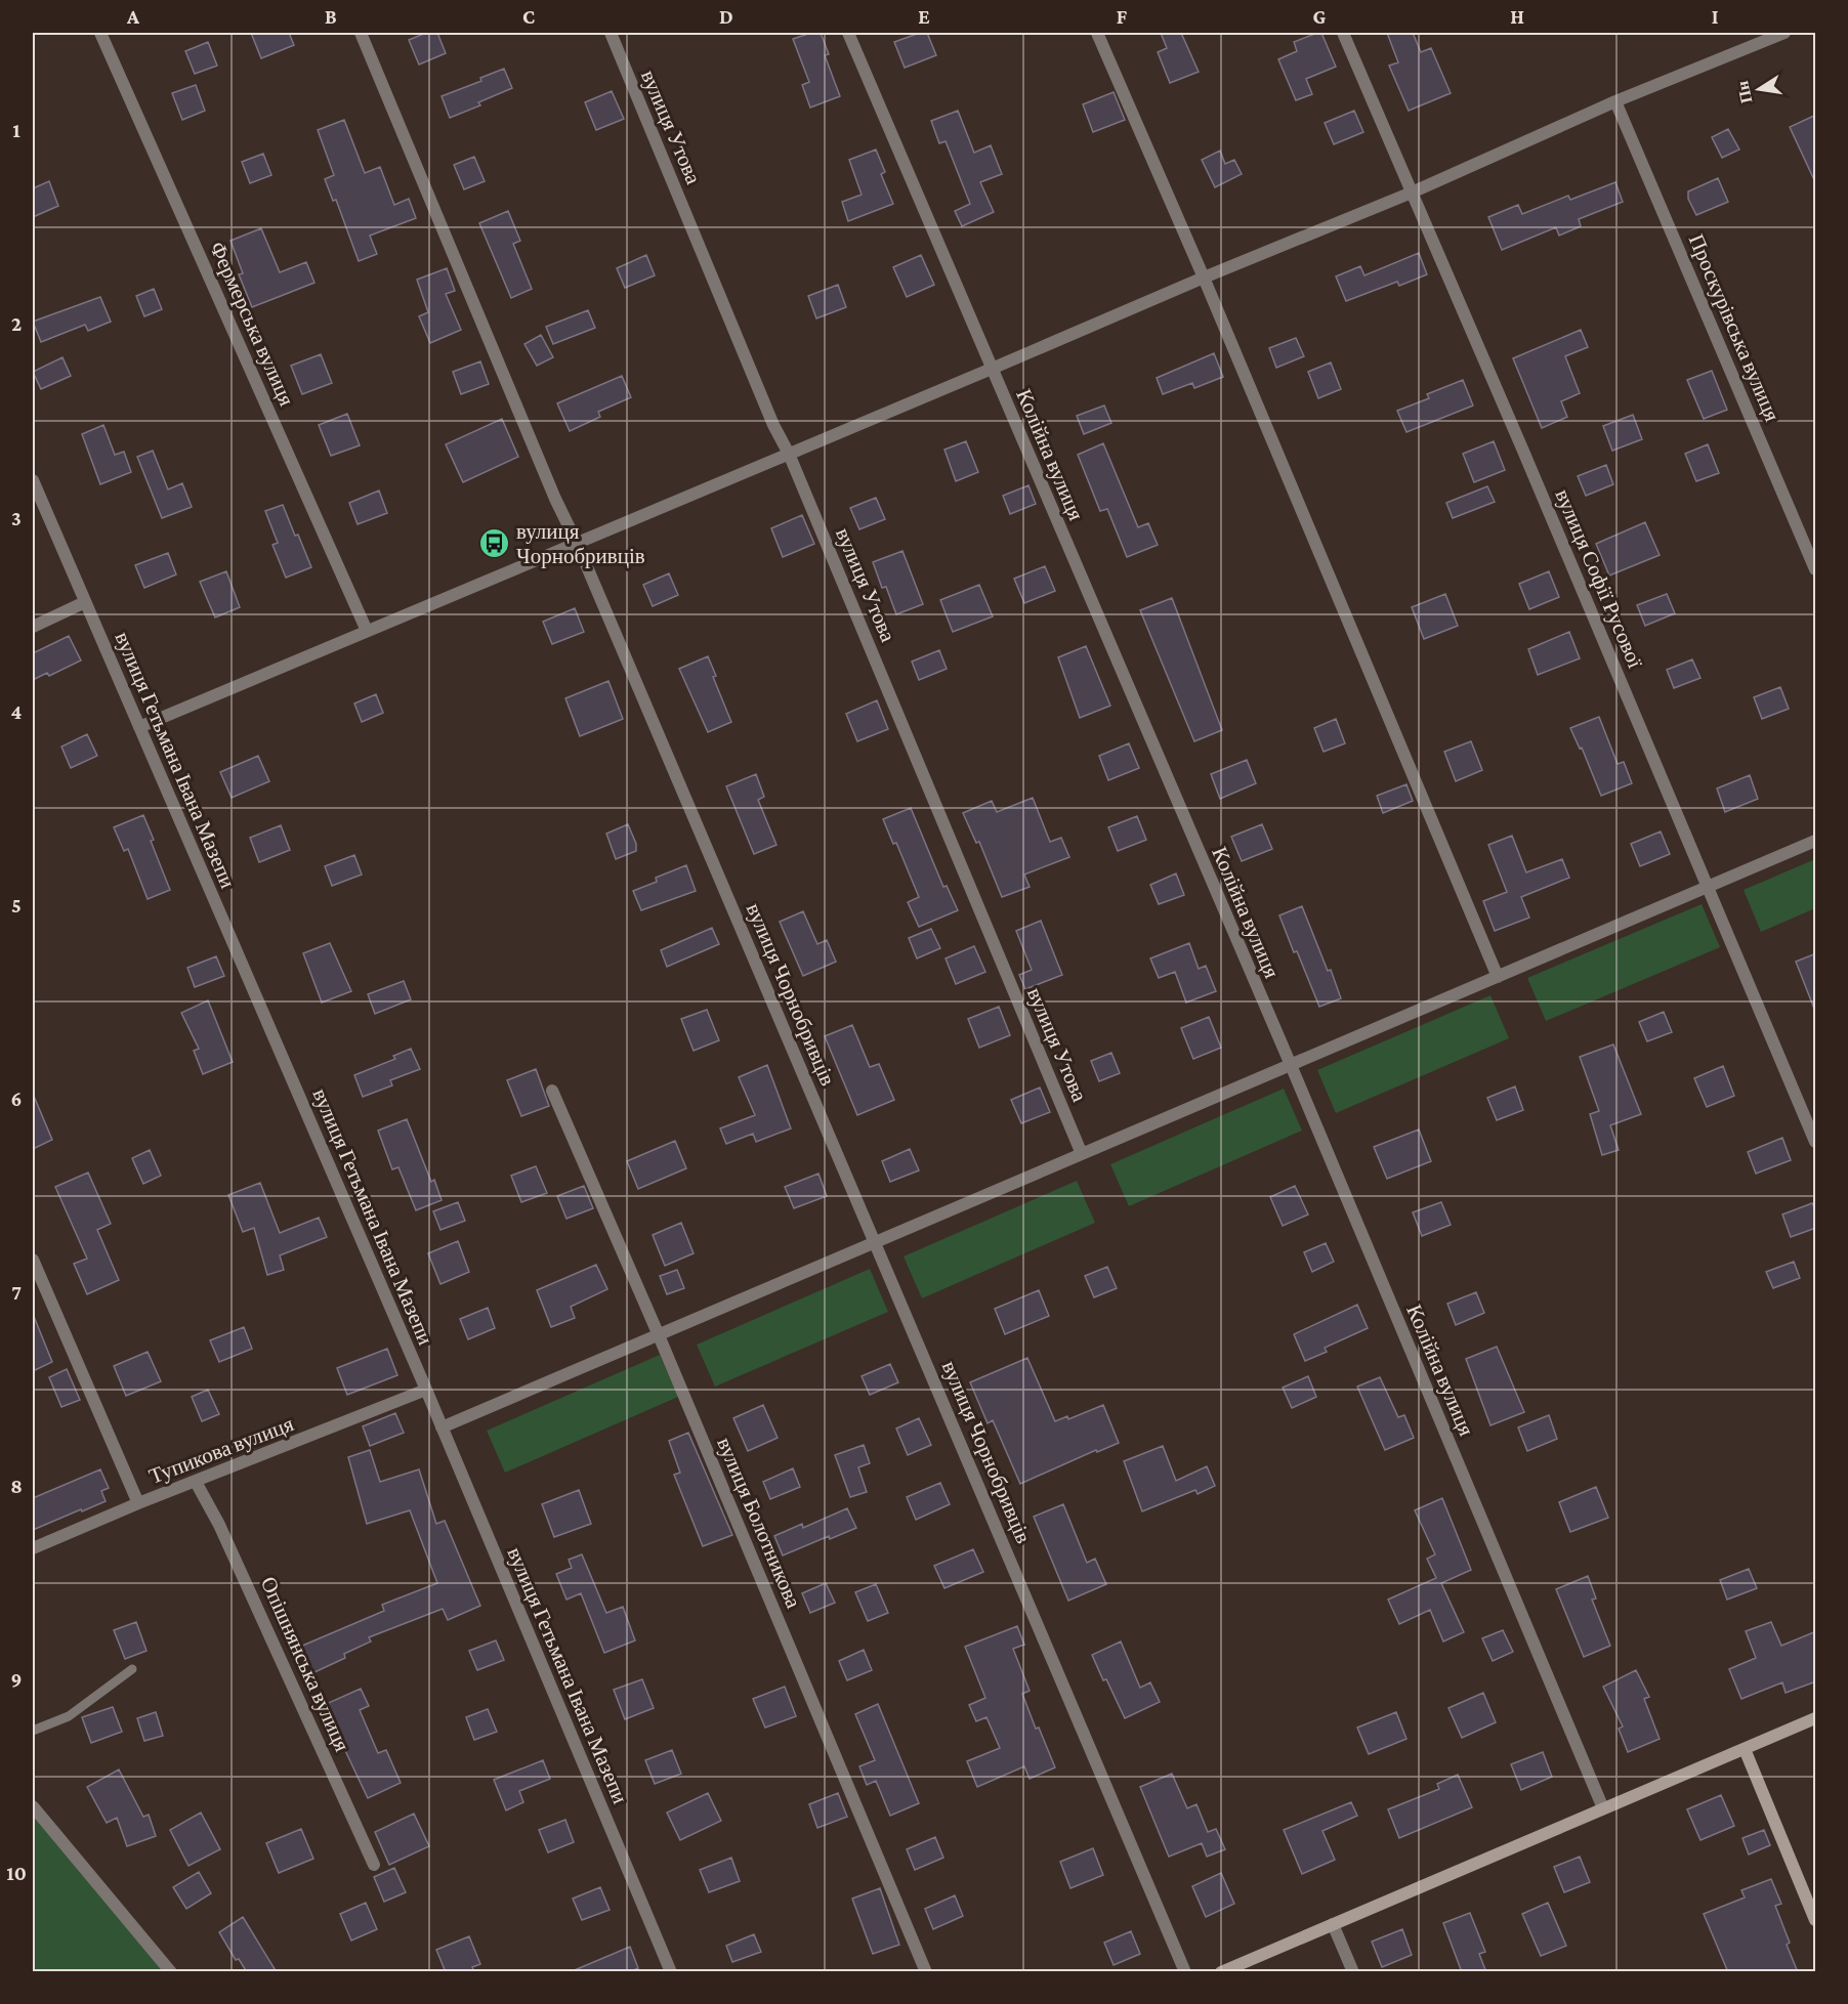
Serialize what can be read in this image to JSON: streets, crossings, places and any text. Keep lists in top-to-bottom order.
{
  "streets": {
    "street": [
      "вулиця Утова",
      "Фермерська вулиця",
      "Проскурівська вулиця",
      "Колійна вулиця",
      "вулиця Софії Русової",
      "вулиця Гетьмана Івана Мазепи",
      "вулиця Чорнобривців",
      "Тупикова вулиця",
      "вулиця Болотникова",
      "Опішнянська вулиця"
    ]
  },
  "crossings": [
    ["вулиця Гетьмана Івана Мазепи", "Тупикова вулиця"],
    ["Тупикова вулиця", "Опішнянська вулиця"]
  ],
  "places": {
    "bus stop": ["вулиця Чорнобривців"]
  },
  "north": "left",
  "grid": {
    "columns": [
      "A",
      "B",
      "C",
      "D",
      "E",
      "F",
      "G",
      "H",
      "I"
    ],
    "rows": [
      "1",
      "2",
      "3",
      "4",
      "5",
      "6",
      "7",
      "8",
      "9",
      "10"
    ]
  }
}
